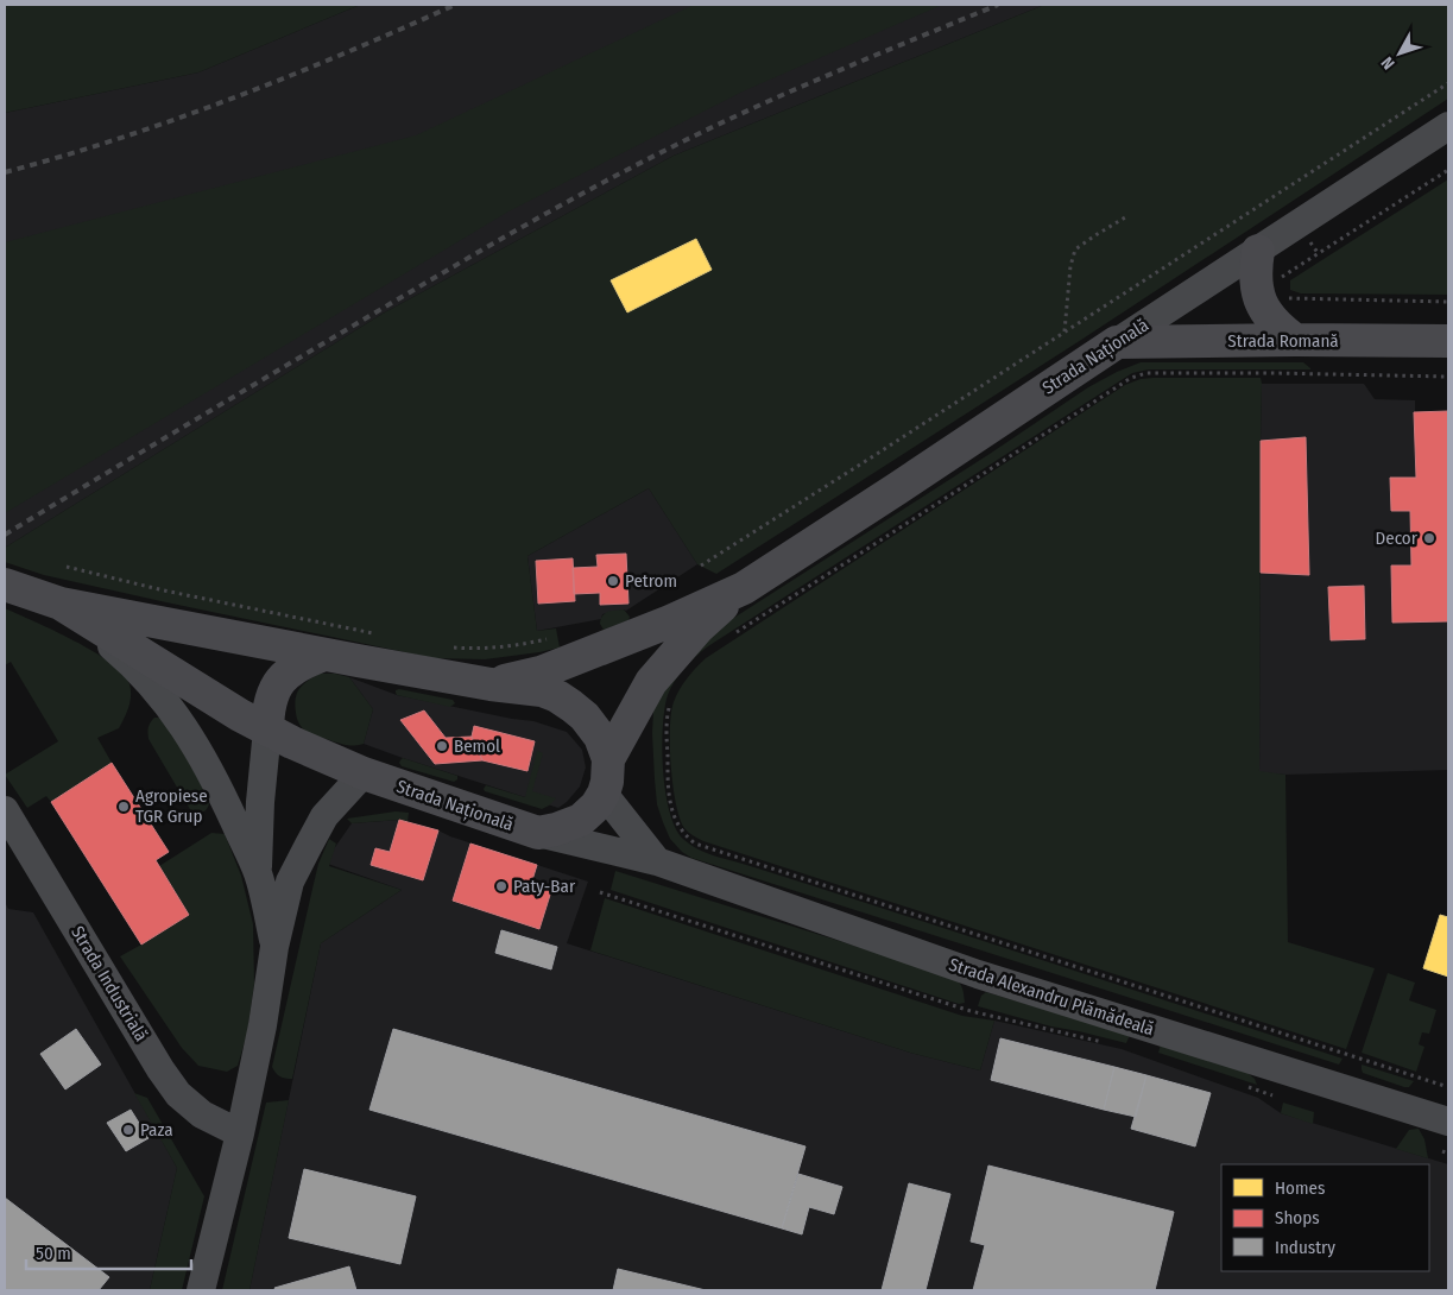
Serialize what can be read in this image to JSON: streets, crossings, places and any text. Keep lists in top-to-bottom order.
{
  "streets": {
    "main road": ["Strada Romană", "Strada Națională"],
    "street": ["Strada Industrială", "Strada Alexandru Plămădeală"]
  },
  "crossings": [
    ["Strada Romană", "Strada Națională"],
    ["Strada Națională", "Strada Alexandru Plămădeală"]
  ],
  "places": [
    "Decor",
    "Petrom",
    "Bemol",
    "Agropiese TGR Grup",
    "Paty-Bar",
    "Paza"
  ],
  "legend": ["Homes", "Shops", "Industry"],
  "scale_bar": "50 m",
  "north": "bottom left"
}
